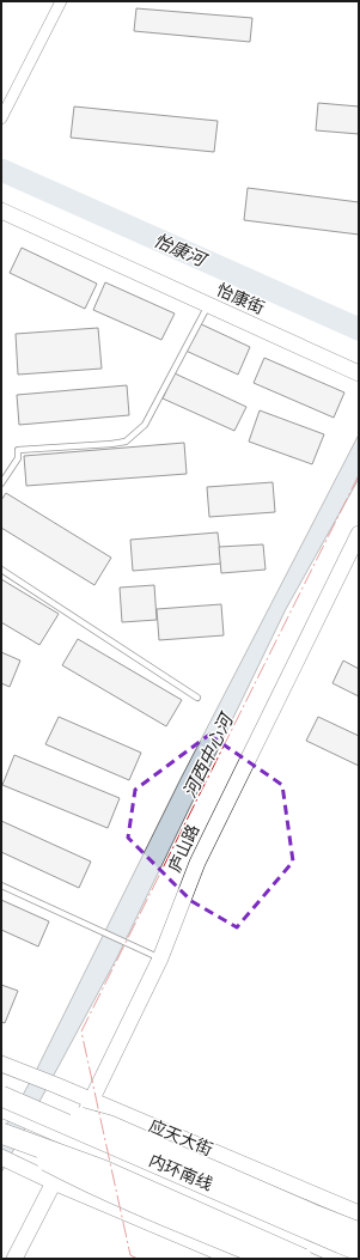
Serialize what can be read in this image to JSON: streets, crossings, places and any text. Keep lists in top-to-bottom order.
{
  "streets": {
    "highway": ["内环南线"],
    "street": ["怡康街", "庐山路", "应天大街"]
  },
  "crossings": [
    ["庐山路", "应天大街"]
  ],
  "water": ["怡康河", "河西中心河"]
}
